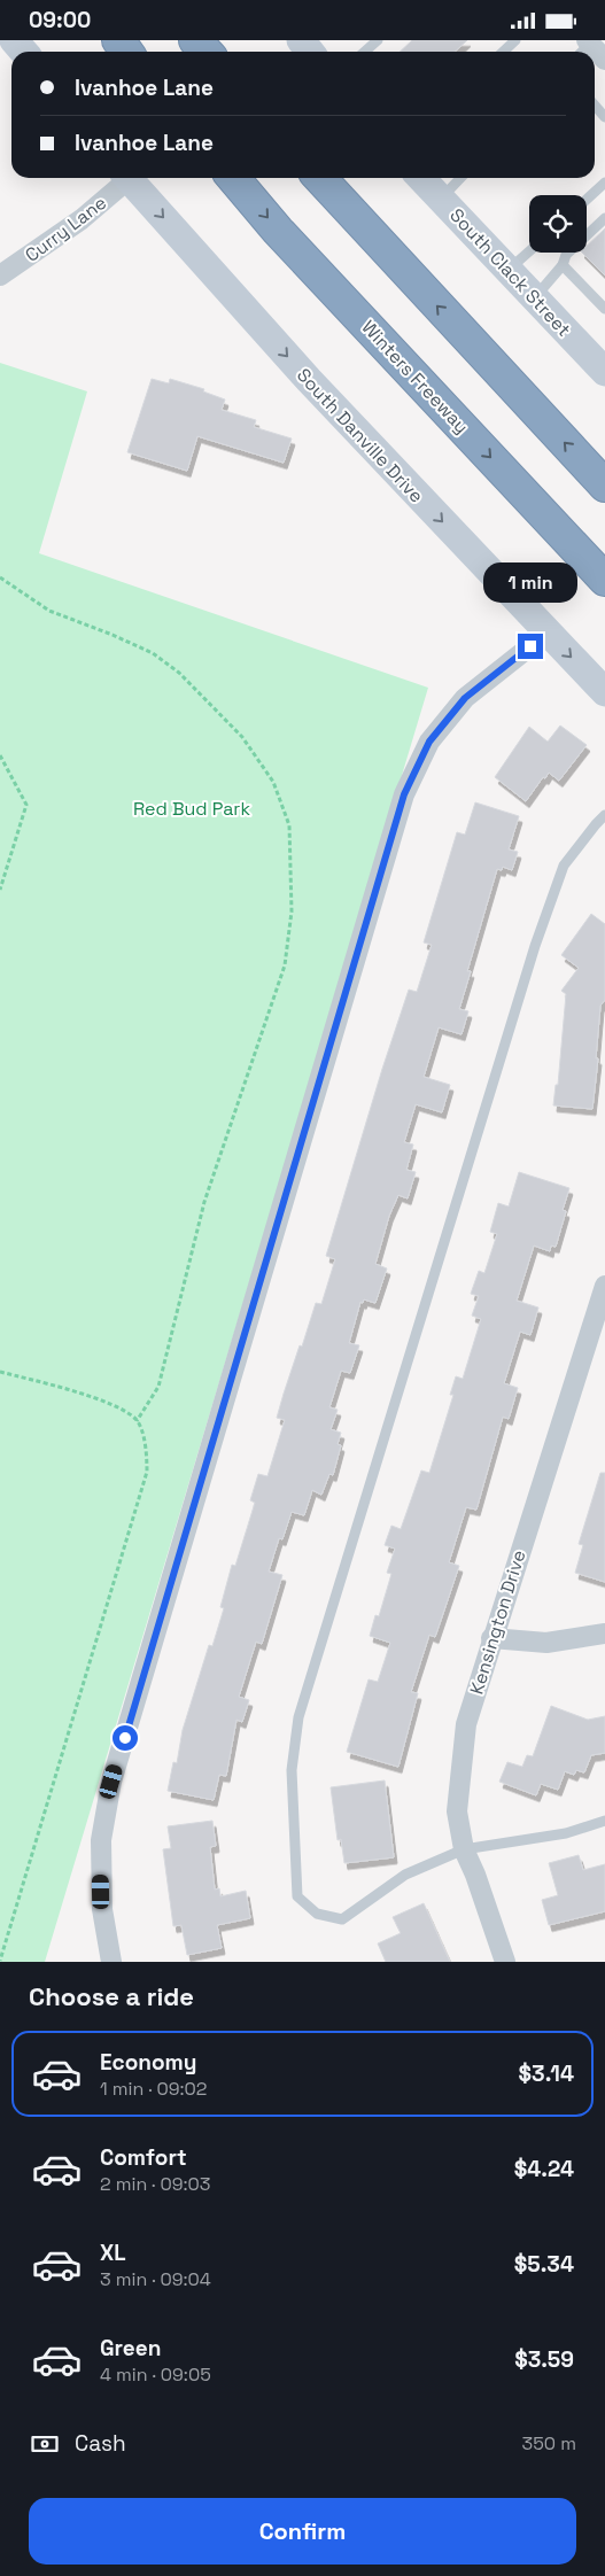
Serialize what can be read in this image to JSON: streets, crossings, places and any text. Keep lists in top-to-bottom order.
{
  "streets": {
    "highway": ["Winters Freeway"],
    "main road": ["South Clack Street", "South Danville Drive"],
    "street": ["Curry Lane", "Kensington Drive"]
  },
  "one_way": ["South Danville Drive"],
  "parks": ["Red Bud Park"],
  "page": {
    "status": "09:00",
    "banner": ["Ivanhoe Lane", "Ivanhoe Lane"],
    "bubble": "1 min",
    "heading": "Choose a ride",
    "list": [
      {
        "name": "Economy",
        "note": "1 min · 09:02",
        "value": "$3.14"
      },
      {
        "name": "Comfort",
        "note": "2 min · 09:03",
        "value": "$4.24"
      },
      {
        "name": "XL",
        "note": "3 min · 09:04",
        "value": "$5.34"
      },
      {
        "name": "Green",
        "note": "4 min · 09:05",
        "value": "$3.59"
      }
    ],
    "pay": ["Cash", "350 m"],
    "buttons": "Confirm"
  }
}
